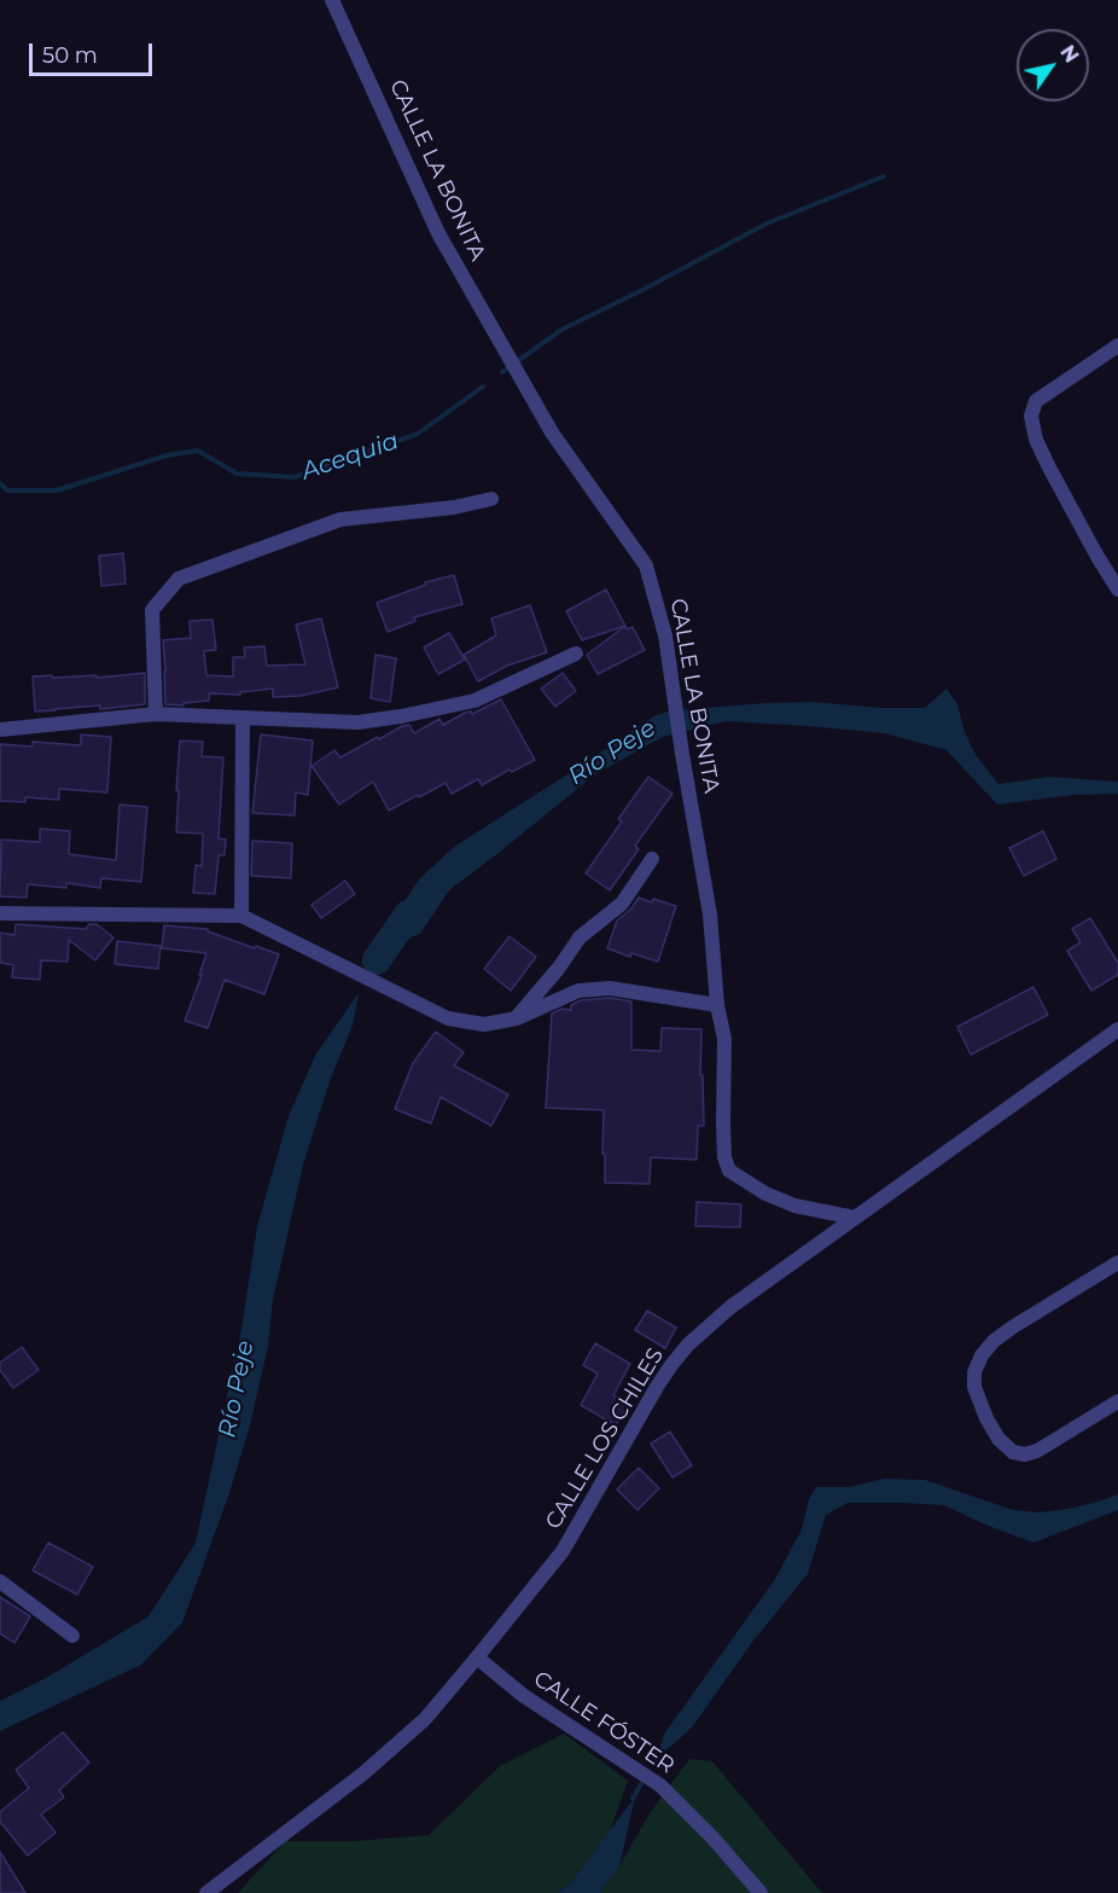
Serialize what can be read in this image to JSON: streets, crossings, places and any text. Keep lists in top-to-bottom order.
{
  "streets": {
    "street": ["CALLE LA BONITA", "CALLE LOS CHILES", "CALLE FÓSTER"]
  },
  "crossings": [
    ["CALLE LA BONITA", "CALLE LOS CHILES"],
    ["CALLE LOS CHILES", "CALLE FÓSTER"]
  ],
  "water": ["Acequia", "Río Peje"],
  "scale_bar": "50 m",
  "north": "top right"
}
